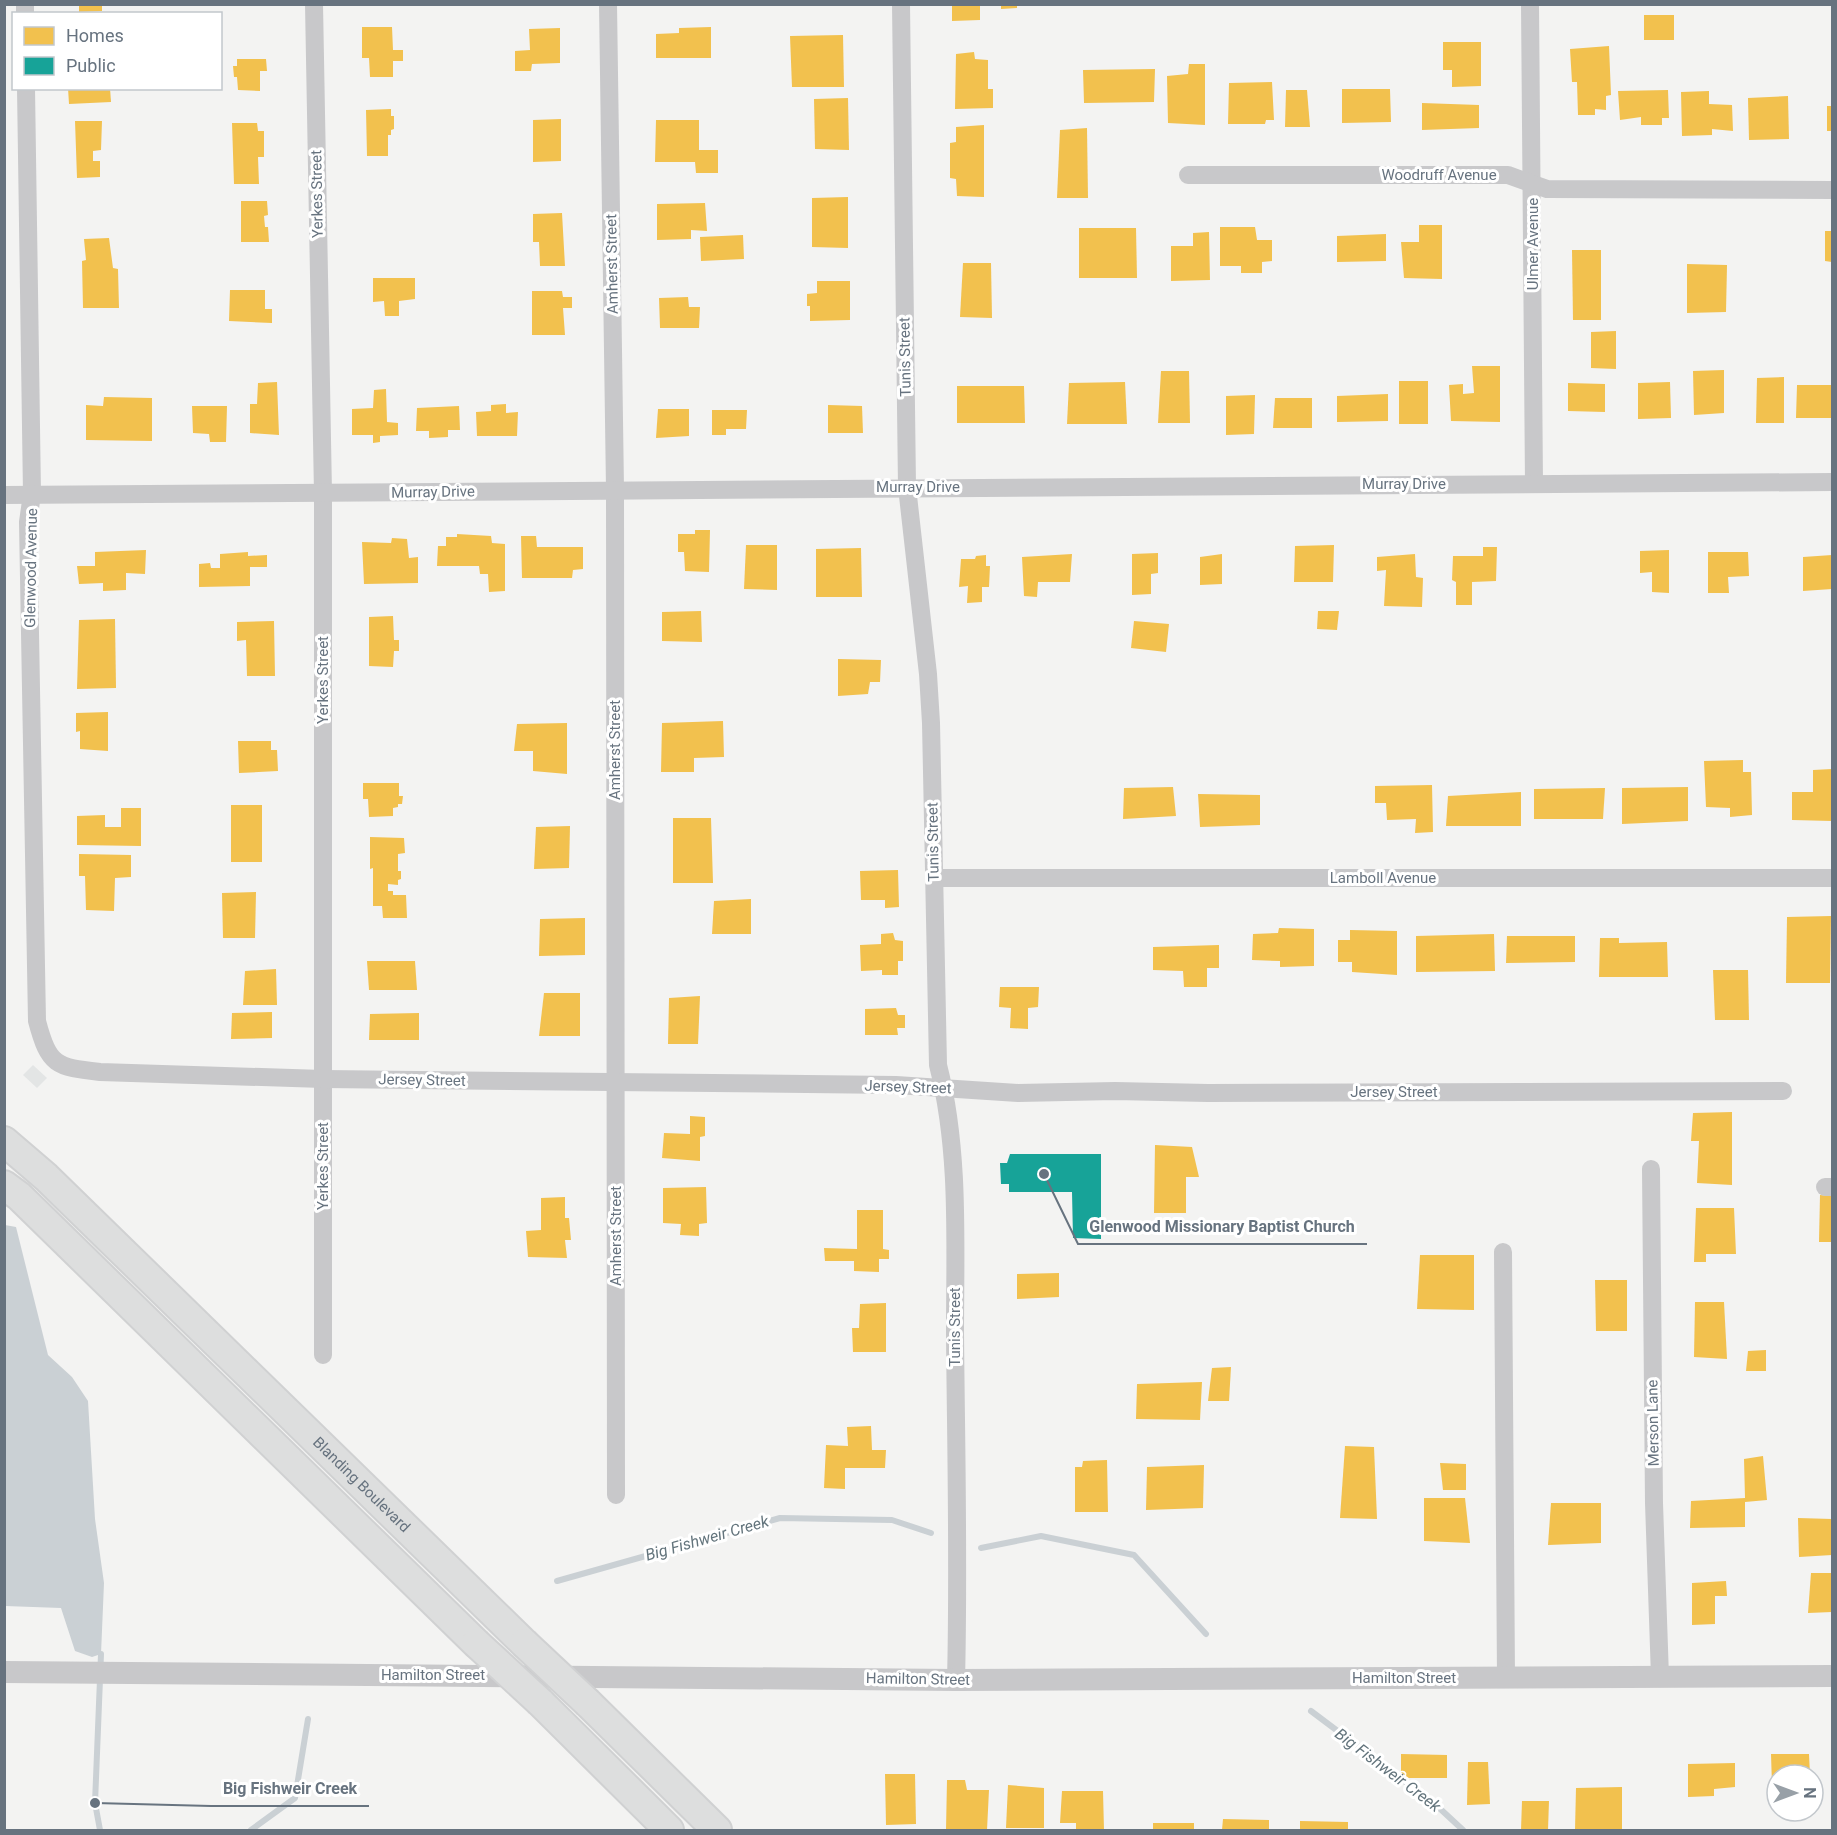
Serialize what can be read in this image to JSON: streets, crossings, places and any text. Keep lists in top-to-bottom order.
{
  "streets": {
    "main road": ["Blanding Boulevard"],
    "street": [
      "Woodruff Avenue",
      "Yerkes Street",
      "Ulmer Avenue",
      "Amherst Street",
      "Tunis Street",
      "Murray Drive",
      "Glenwood Avenue",
      "Lamboll Avenue",
      "Jersey Street",
      "Merson Lane",
      "Hamilton Street"
    ]
  },
  "crossings": [
    ["Woodruff Avenue", "Ulmer Avenue"],
    ["Yerkes Street", "Murray Drive"],
    ["Yerkes Street", "Jersey Street"],
    ["Ulmer Avenue", "Murray Drive"],
    ["Amherst Street", "Murray Drive"],
    ["Amherst Street", "Jersey Street"],
    ["Tunis Street", "Murray Drive"],
    ["Tunis Street", "Lamboll Avenue"],
    ["Tunis Street", "Jersey Street"],
    ["Tunis Street", "Hamilton Street"],
    ["Murray Drive", "Glenwood Avenue"],
    ["Glenwood Avenue", "Jersey Street"],
    ["Merson Lane", "Hamilton Street"]
  ],
  "water": ["Big Fishweir Creek"],
  "places": ["Glenwood Missionary Baptist Church", "Big Fishweir Creek"],
  "legend": ["Homes", "Public"],
  "north": "right"
}
